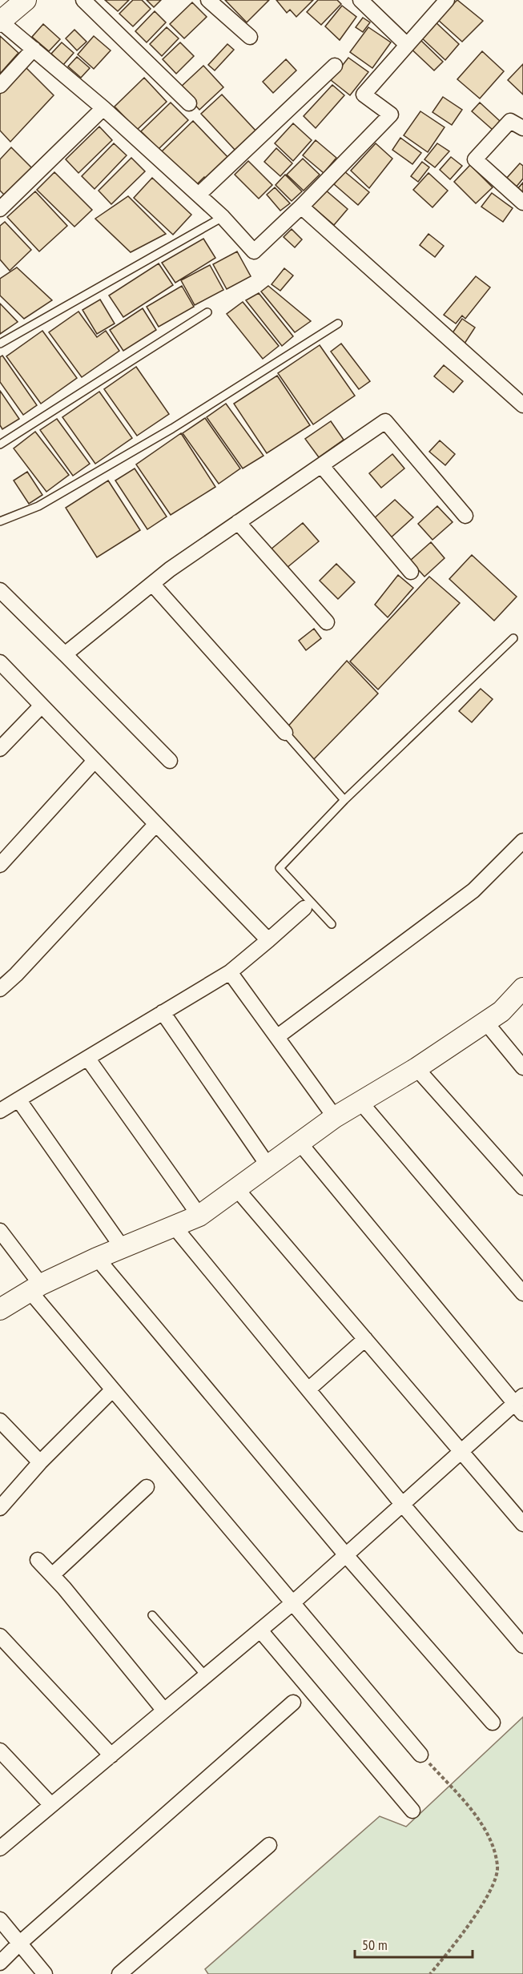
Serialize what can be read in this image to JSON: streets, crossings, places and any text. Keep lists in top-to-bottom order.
{
  "scale_bar": "50 m"
}
